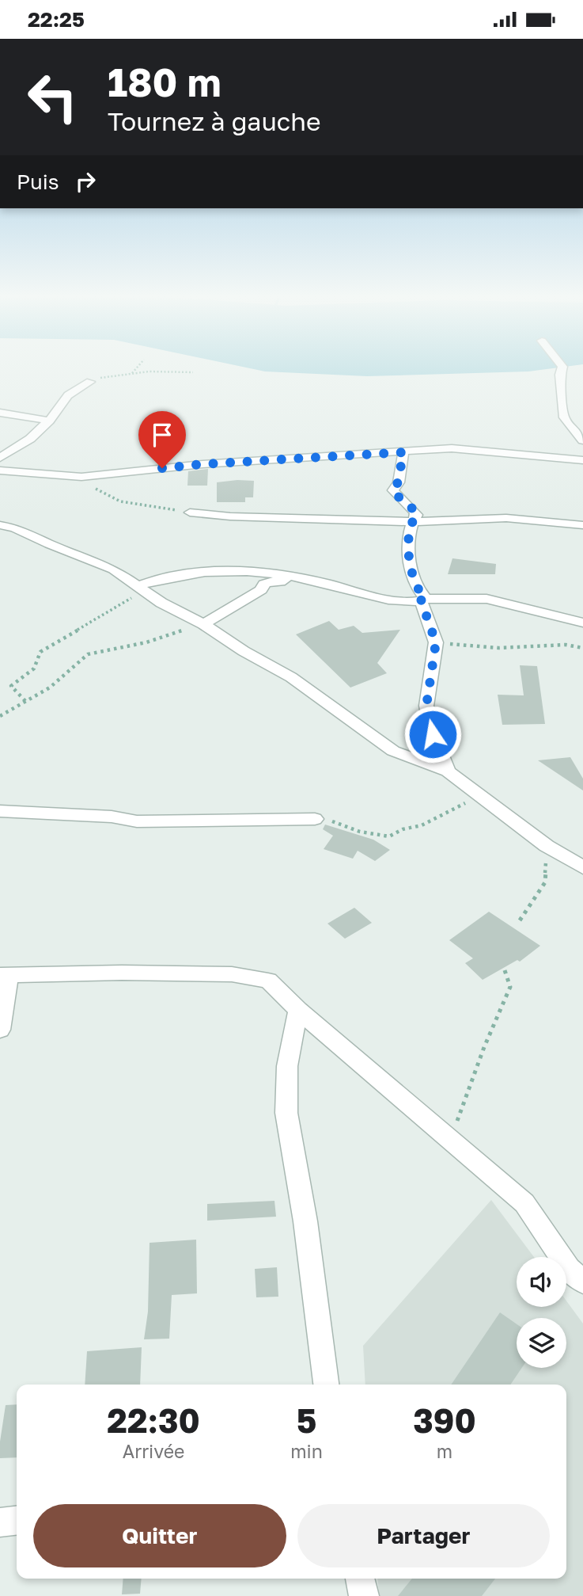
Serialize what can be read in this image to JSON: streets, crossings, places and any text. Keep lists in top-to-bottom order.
{
  "page": {
    "status": "22:25",
    "turn": ["180 m", "Tournez à gauche"],
    "then": "Puis",
    "eta": [
      "22:30",
      "Arrivée",
      "5",
      "min",
      "390",
      "m"
    ],
    "buttons": ["Quitter", "Partager"]
  }
}
